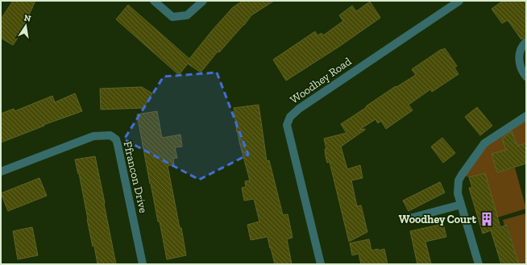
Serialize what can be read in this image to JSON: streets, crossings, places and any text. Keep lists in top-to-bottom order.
{
  "streets": {
    "street": ["Woodhey Road", "Ffrancon Drive"]
  },
  "places": {
    "building": ["Woodhey Court"]
  },
  "north": "top"
}
